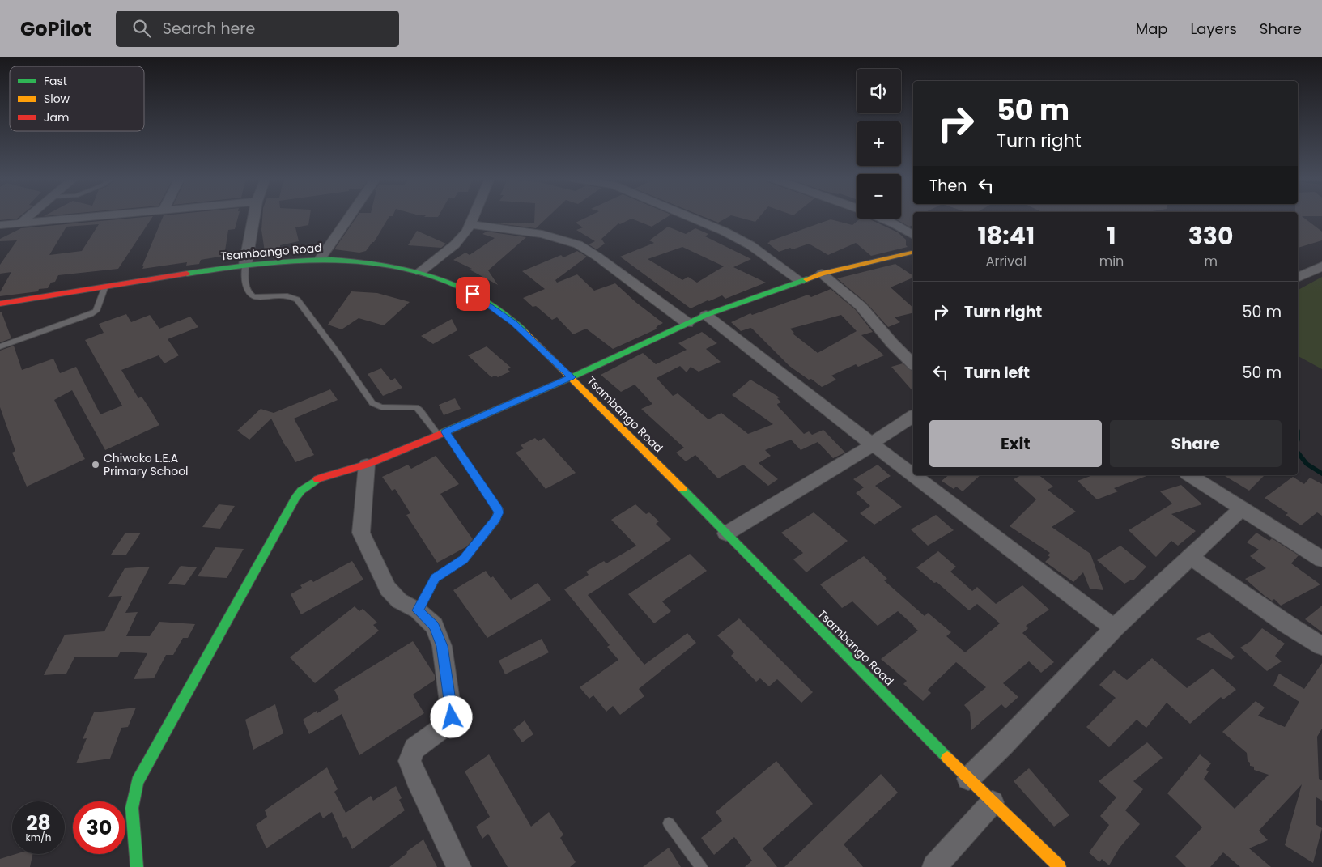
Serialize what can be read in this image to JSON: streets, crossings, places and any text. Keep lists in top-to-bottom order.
{
  "streets": {
    "street": ["Tsambango Road"]
  },
  "places": ["Chiwoko L.E.A Primary School"],
  "legend": ["Fast", "Slow", "Jam"],
  "page": {
    "header": "GoPilot",
    "search": "Search here",
    "nav": ["Map", "Layers", "Share"],
    "map_buttons": ["+", "−"],
    "turn": ["50 m", "Turn right"],
    "then": "Then",
    "eta": [
      "18:41",
      "Arrival",
      "1",
      "min",
      "330",
      "m"
    ],
    "list": [
      {
        "name": "Turn right",
        "value": "50 m"
      },
      {
        "name": "Turn left",
        "value": "50 m"
      }
    ],
    "buttons": ["Exit", "Share"],
    "speed": "28 km/h",
    "limit": "30"
  }
}
